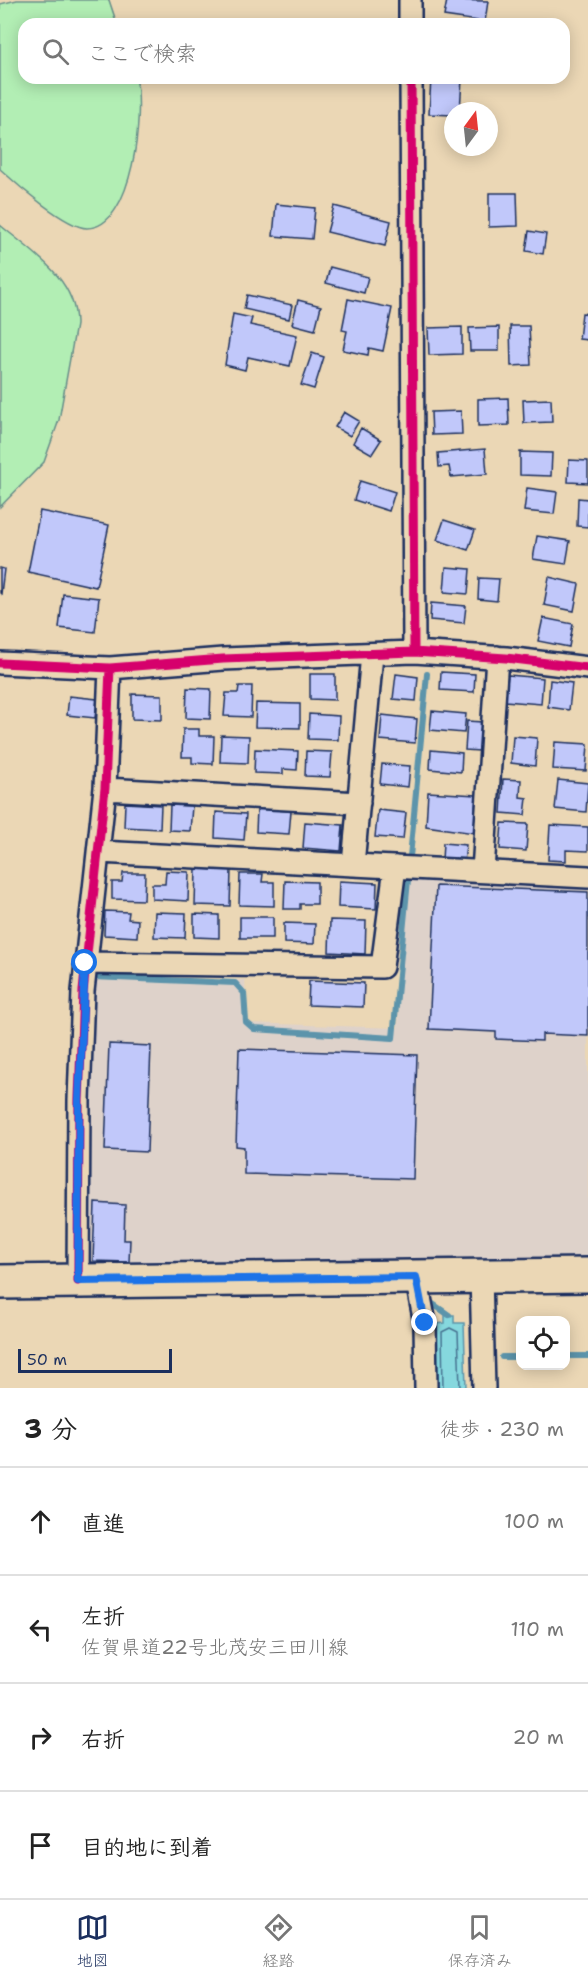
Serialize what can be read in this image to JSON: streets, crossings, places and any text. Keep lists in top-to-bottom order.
{
  "scale_bar": "50 m",
  "north": "top",
  "page": {
    "search": "ここで検索",
    "scale": "50 m",
    "heading": ["3 分", "徒歩 · 230 m"],
    "list": [
      ["直進", "100 m"],
      ["左折", "佐賀県道22号北茂安三田川線", "110 m"],
      ["右折", "20 m"],
      "目的地に到着"
    ],
    "nav": ["地図", "経路", "保存済み"]
  }
}
